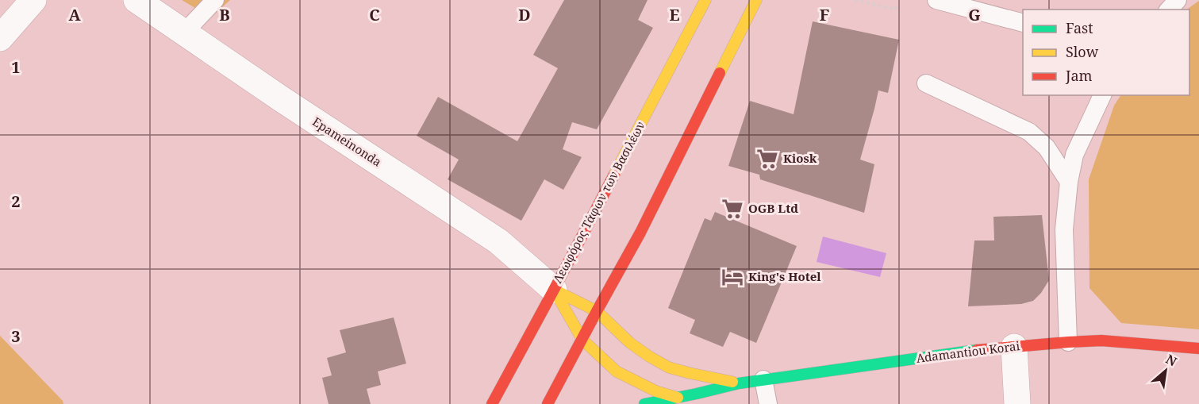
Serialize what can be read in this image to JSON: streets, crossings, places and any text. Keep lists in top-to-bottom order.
{
  "streets": {
    "main road": ["Λεωφόρος Τάφων των Βασιλέων", "Adamantiou Korai"],
    "street": ["Epameinonda"]
  },
  "crossings": [
    ["Epameinonda", "Λεωφόρος Τάφων των Βασιλέων"],
    ["Epameinonda", "Adamantiou Korai"],
    ["Λεωφόρος Τάφων των Βασιλέων", "Adamantiou Korai"]
  ],
  "places": {
    "supermarket": ["Kiosk", "OGB Ltd"],
    "hotel": ["King's Hotel"]
  },
  "legend": ["Fast", "Slow", "Jam"],
  "north": "top right",
  "grid": {
    "columns": [
      "A",
      "B",
      "C",
      "D",
      "E",
      "F",
      "G"
    ],
    "rows": ["1", "2", "3"]
  }
}
